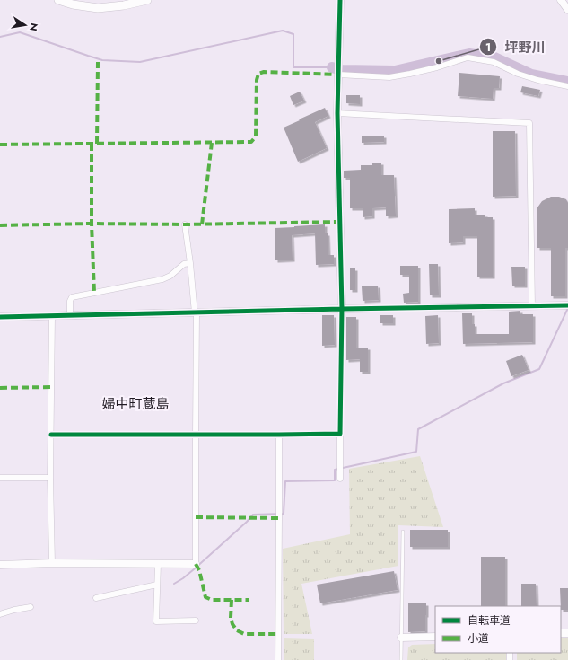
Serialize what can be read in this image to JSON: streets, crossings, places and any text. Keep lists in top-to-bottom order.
{
  "districts": ["婦中町蔵島"],
  "places": ["坪野川"],
  "legend": ["自転車道", "小道"],
  "north": "right"
}
